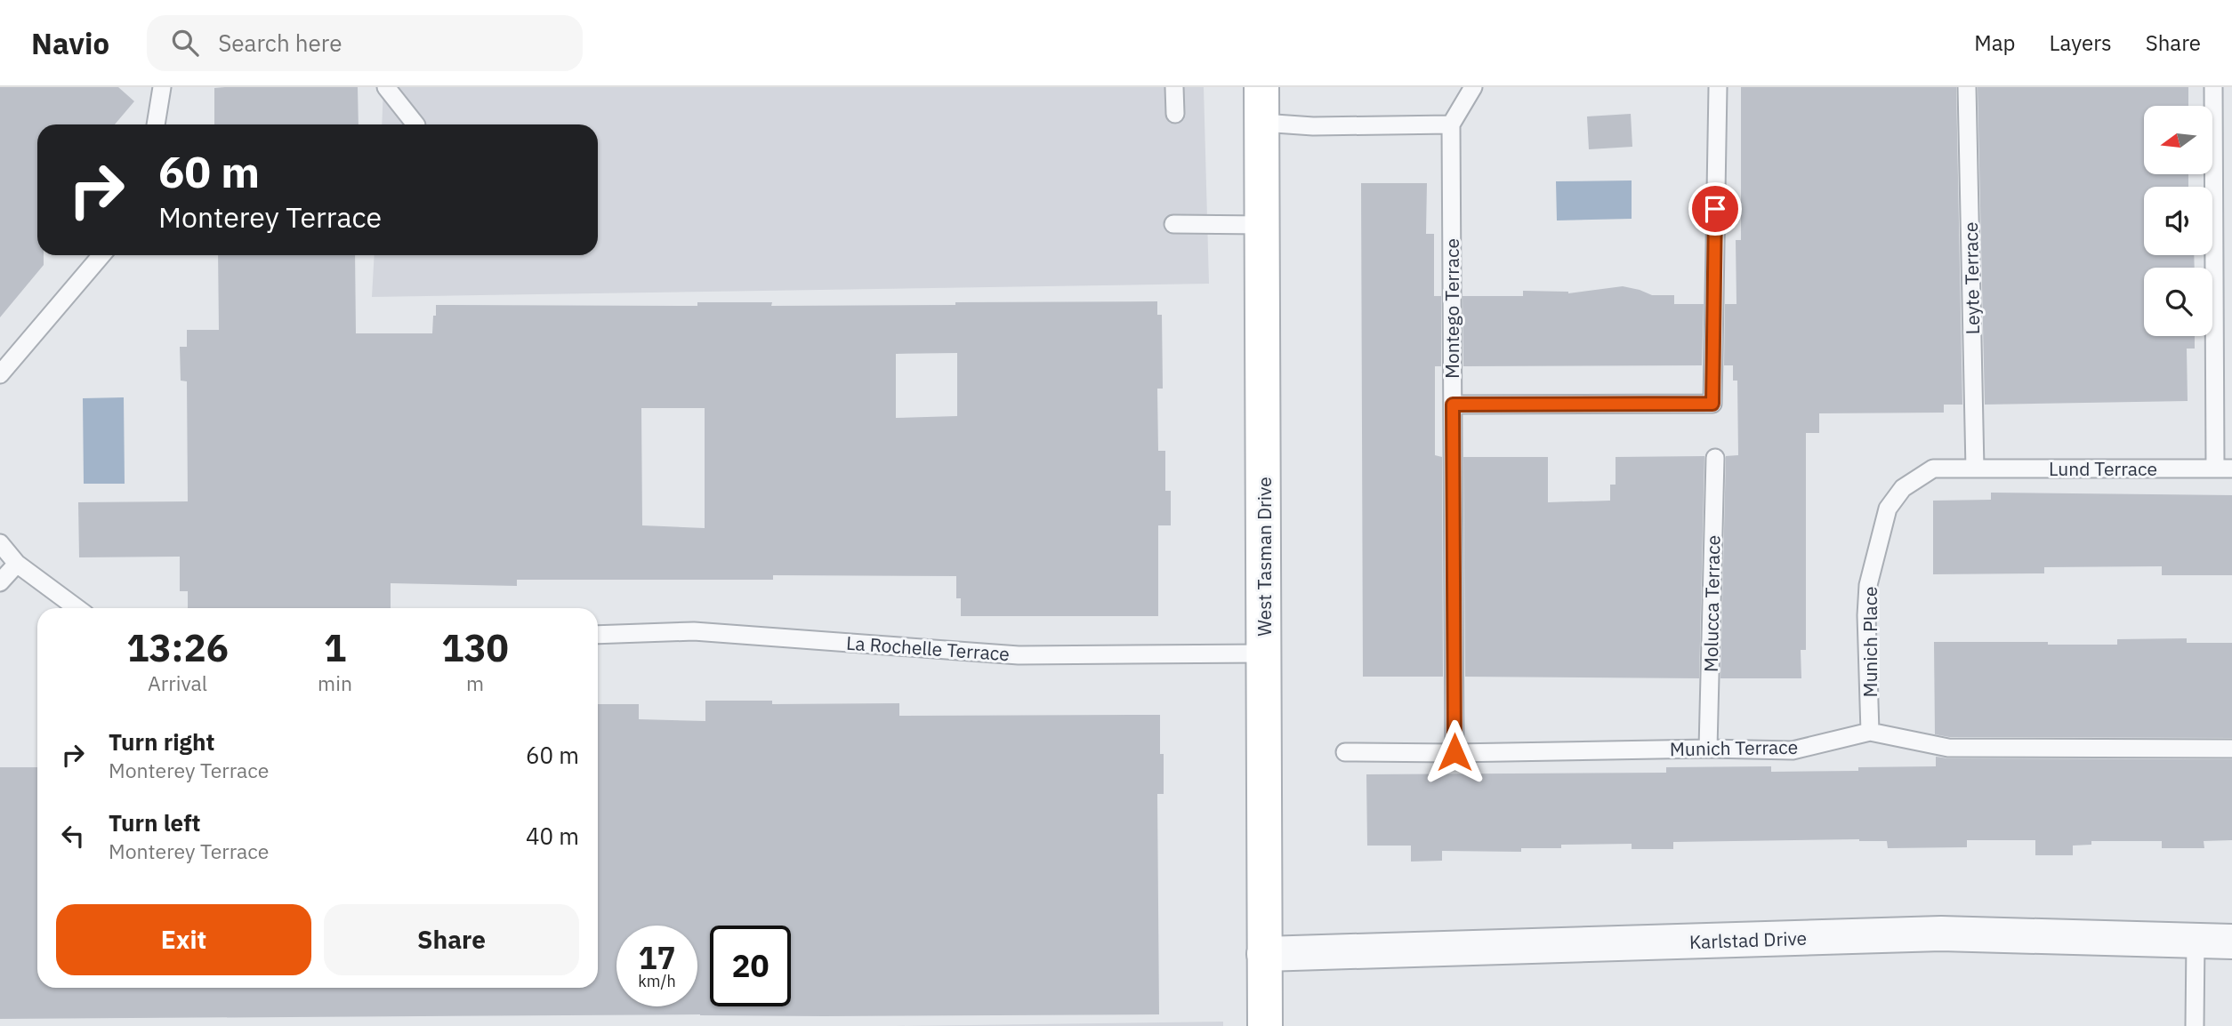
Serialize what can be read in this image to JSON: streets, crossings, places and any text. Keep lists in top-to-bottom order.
{
  "streets": {
    "street": ["West Tasman Drive", "Karlstad Drive"],
    "lane": [
      "Leyte Terrace",
      "Montego Terrace",
      "Lund Terrace",
      "Molucca Terrace",
      "Munich Place",
      "La Rochelle Terrace",
      "Munich Terrace"
    ]
  },
  "crossings": [
    ["Leyte Terrace", "Lund Terrace"],
    ["Leyte Terrace", "Munich Place"],
    ["Montego Terrace", "Munich Terrace"],
    ["Lund Terrace", "Munich Place"],
    ["West Tasman Drive", "La Rochelle Terrace"],
    ["West Tasman Drive", "Karlstad Drive"],
    ["Molucca Terrace", "Munich Terrace"],
    ["Munich Place", "Munich Terrace"]
  ],
  "north": "left",
  "page": {
    "header": "Navio",
    "search": "Search here",
    "nav": ["Map", "Layers", "Share"],
    "turn": ["60 m", "Monterey Terrace"],
    "eta": [
      "13:26",
      "Arrival",
      "1",
      "min",
      "130",
      "m"
    ],
    "list": [
      {
        "name": "Turn right",
        "note": "Monterey Terrace",
        "value": "60 m"
      },
      {
        "name": "Turn left",
        "note": "Monterey Terrace",
        "value": "40 m"
      }
    ],
    "buttons": ["Exit", "Share"],
    "speed": "17 km/h",
    "limit": "20"
  }
}
